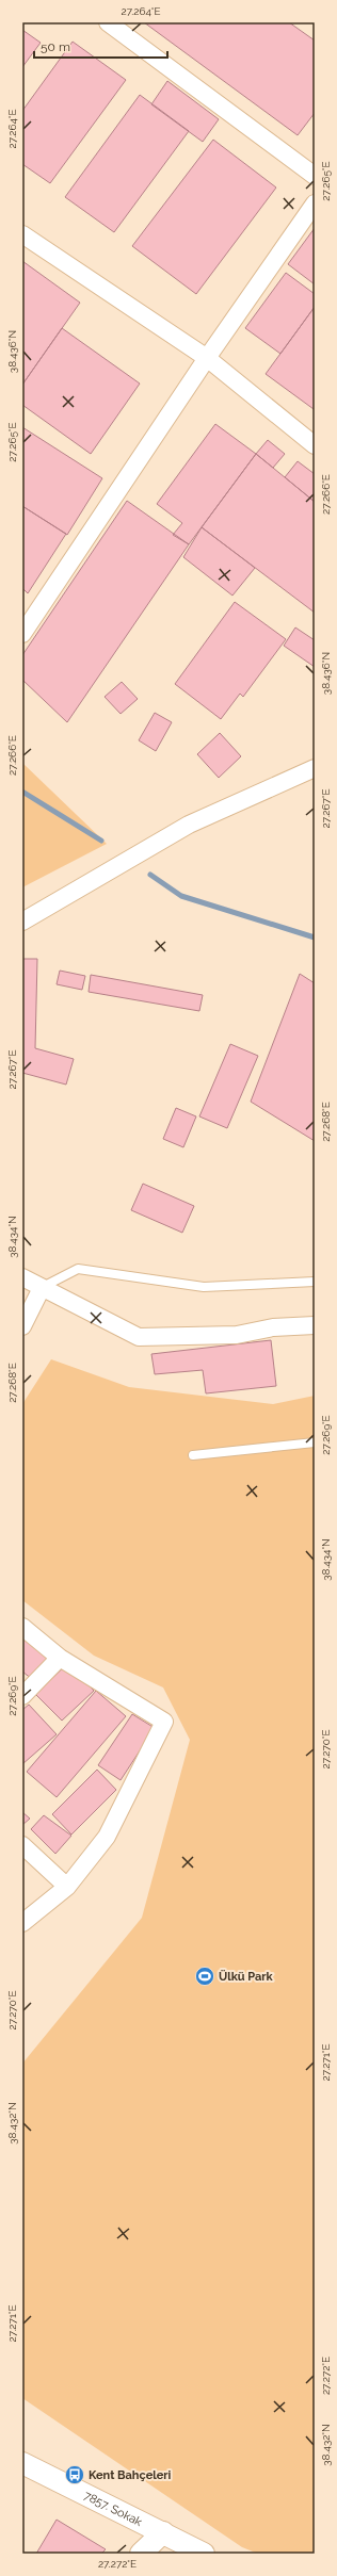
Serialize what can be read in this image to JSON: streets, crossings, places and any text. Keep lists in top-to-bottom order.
{
  "streets": {
    "street": ["7857. Sokak"]
  },
  "places": {
    "sports": ["Ülkü Park"],
    "bus stop": ["Kent Bahçeleri"]
  },
  "scale_bar": "50 m",
  "coordinates": [
    "27.264°E",
    "27.265°E",
    "38.436°N",
    "27.266°E",
    "27.267°E",
    "27.268°E",
    "38.434°N",
    "27.269°E",
    "27.270°E",
    "27.271°E",
    "38.432°N",
    "27.272°E"
  ]
}
